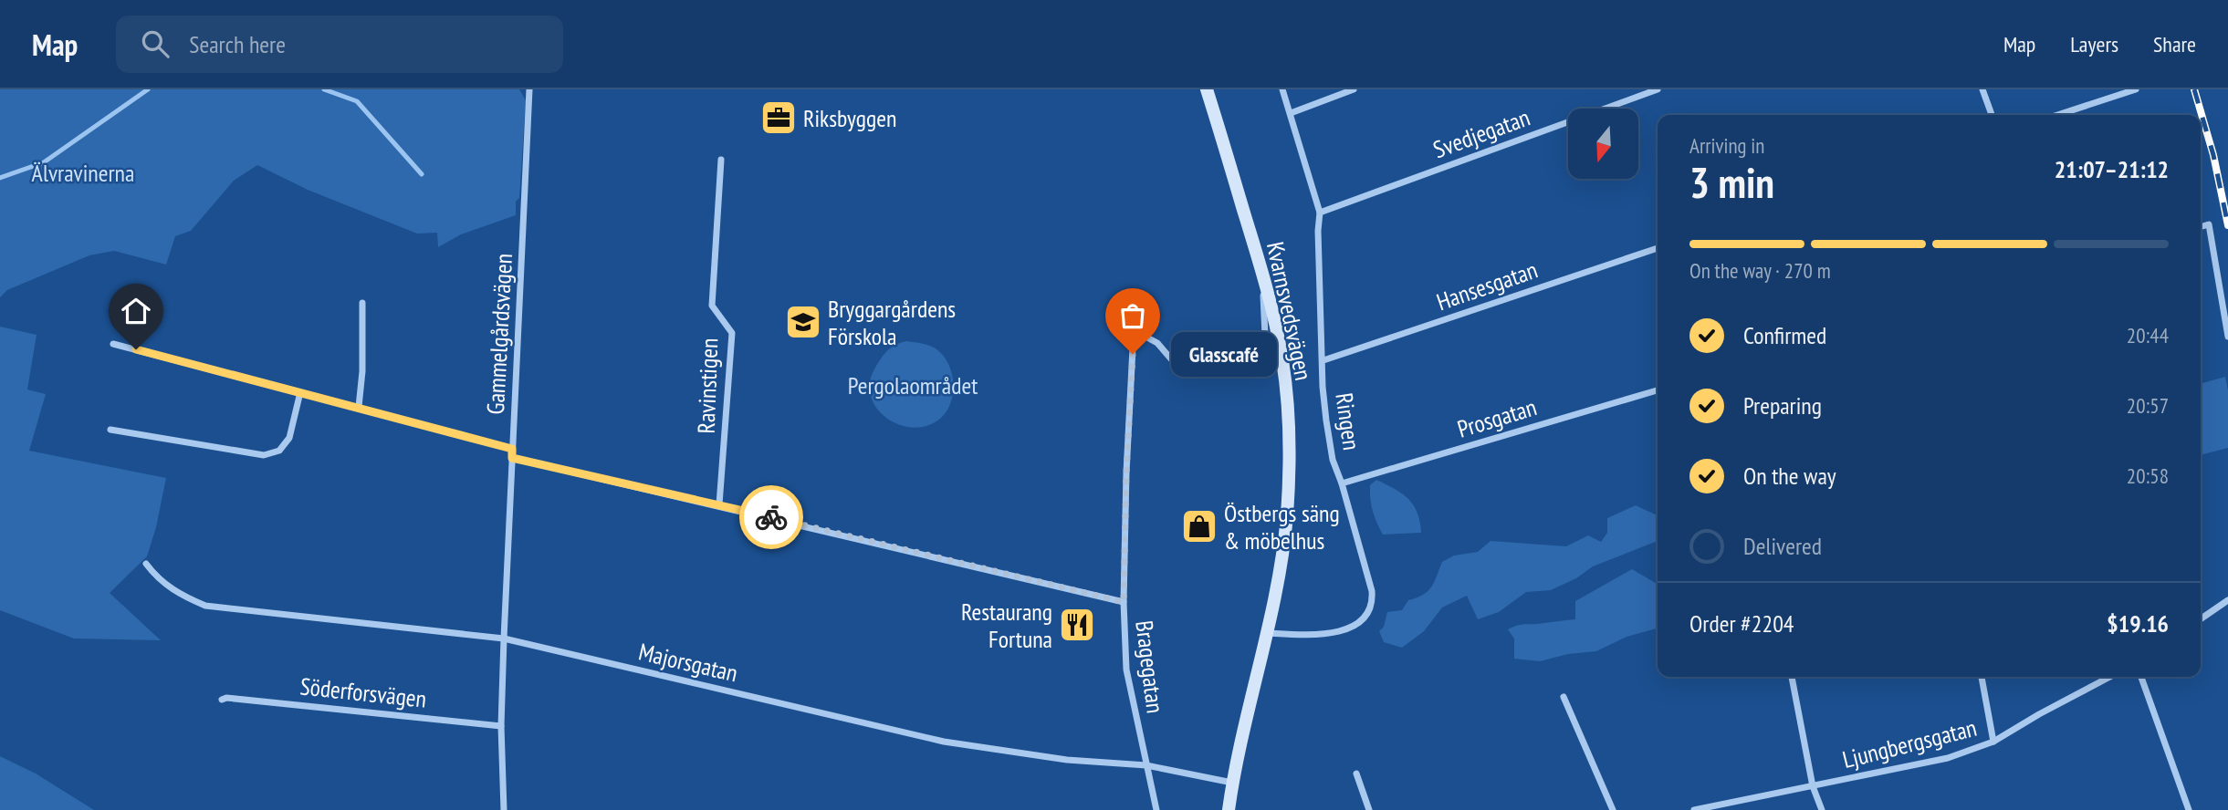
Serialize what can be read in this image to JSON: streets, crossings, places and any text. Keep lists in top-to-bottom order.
{
  "streets": {
    "street": [
      "Svedjegatan",
      "Hansesgatan",
      "Kvarnsvedsvägen",
      "Gammelgårdsvägen",
      "Ravinstigen",
      "Prosgatan",
      "Ringen",
      "Majorsgatan",
      "Bragegatan",
      "Söderforsvägen",
      "Ljungbergsgatan"
    ]
  },
  "crossings": [
    ["Svedjegatan", "Ringen"],
    ["Hansesgatan", "Ringen"],
    ["Kvarnsvedsvägen", "Ringen"],
    ["Kvarnsvedsvägen", "Majorsgatan"],
    ["Kvarnsvedsvägen", "Bragegatan"],
    ["Gammelgårdsvägen", "Majorsgatan"],
    ["Gammelgårdsvägen", "Söderforsvägen"],
    ["Prosgatan", "Ringen"],
    ["Majorsgatan", "Bragegatan"]
  ],
  "parks": ["Älvravinerna", "Pergolaområdet"],
  "places": {
    "office": ["Riksbyggen"],
    "school or university": ["Bryggargårdens Förskola"],
    "other": ["Glasscafé"],
    "shop": ["Östbergs säng & möbelhus"],
    "restaurant": ["Restaurang Fortuna"]
  },
  "north": "bottom",
  "page": {
    "header": "Map",
    "search": "Search here",
    "nav": ["Map", "Layers", "Share"],
    "heading": ["3 min", "Arriving in", "21:07–21:12"],
    "panel": ["Order #2204", "$19.16"],
    "bar": "On the way · 270 m",
    "list": [
      ["Confirmed", "20:44"],
      ["Preparing", "20:57"],
      ["On the way", "20:58"],
      "Delivered"
    ],
    "bubble": "Glasscafé"
  }
}
